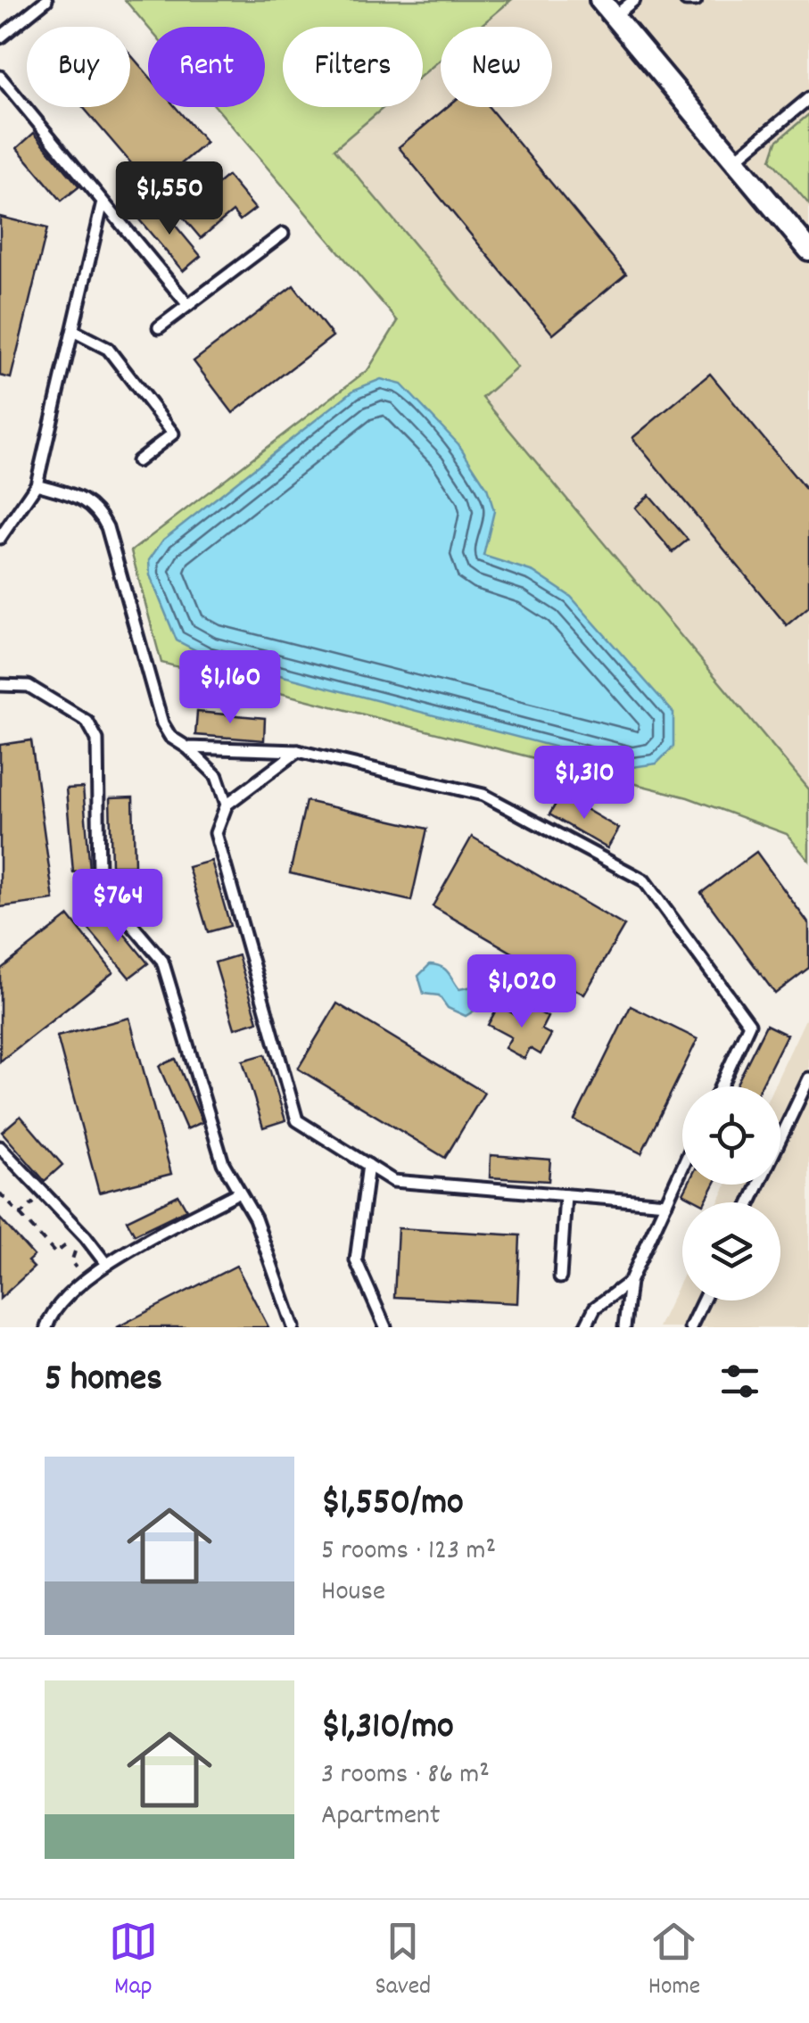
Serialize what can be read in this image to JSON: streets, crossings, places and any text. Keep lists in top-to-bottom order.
{
  "page": {
    "chip": [
      "Buy",
      "Rent",
      "Filters",
      "New"
    ],
    "price": [
      "$1,550",
      "$1,160",
      "$1,310",
      "$764",
      "$1,020"
    ],
    "heading": "5 homes",
    "list": [
      {
        "name": "$1,550/mo",
        "note": "5 rooms · 123 m² · House"
      },
      {
        "name": "$1,310/mo",
        "note": "3 rooms · 86 m² · Apartment"
      }
    ],
    "tabs": ["Map", "Saved", "Home"]
  }
}
